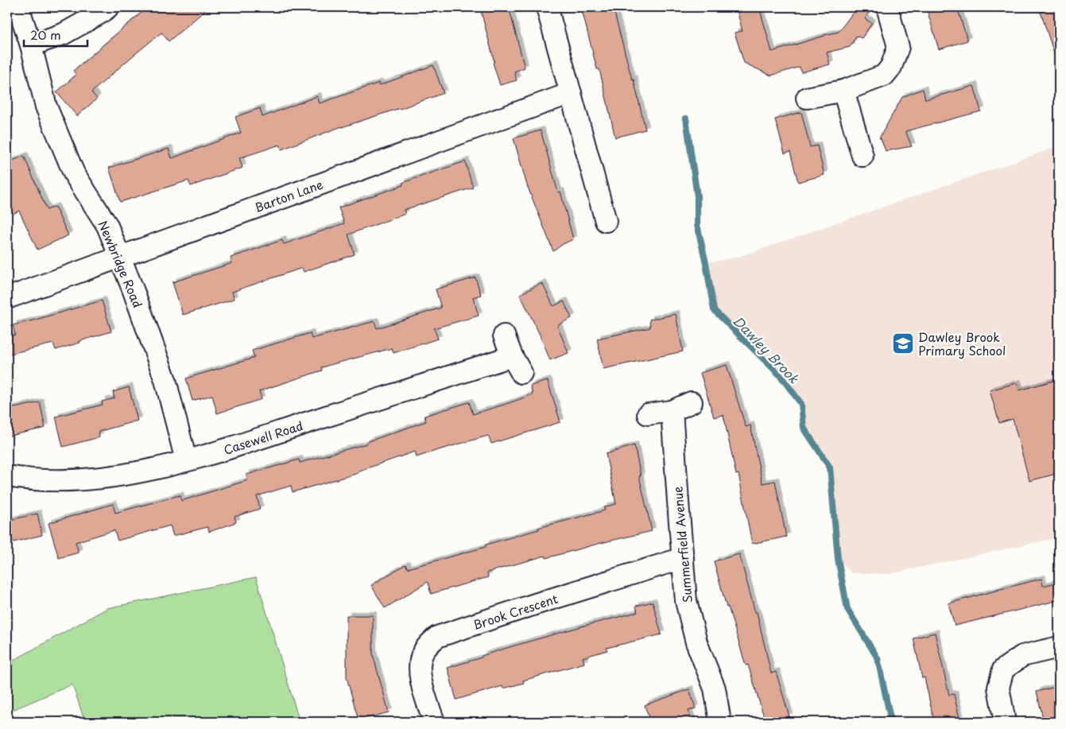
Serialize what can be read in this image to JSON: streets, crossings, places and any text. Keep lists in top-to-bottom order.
{
  "streets": {
    "street": [
      "Barton Lane",
      "Newbridge Road",
      "Casewell Road",
      "Summerfield Avenue",
      "Brook Crescent"
    ]
  },
  "crossings": [
    ["Barton Lane", "Newbridge Road"],
    ["Newbridge Road", "Casewell Road"],
    ["Summerfield Avenue", "Brook Crescent"]
  ],
  "water": ["Dawley Brook"],
  "places": {
    "school or university": ["Dawley Brook Primary School"]
  },
  "scale_bar": "20 m"
}
